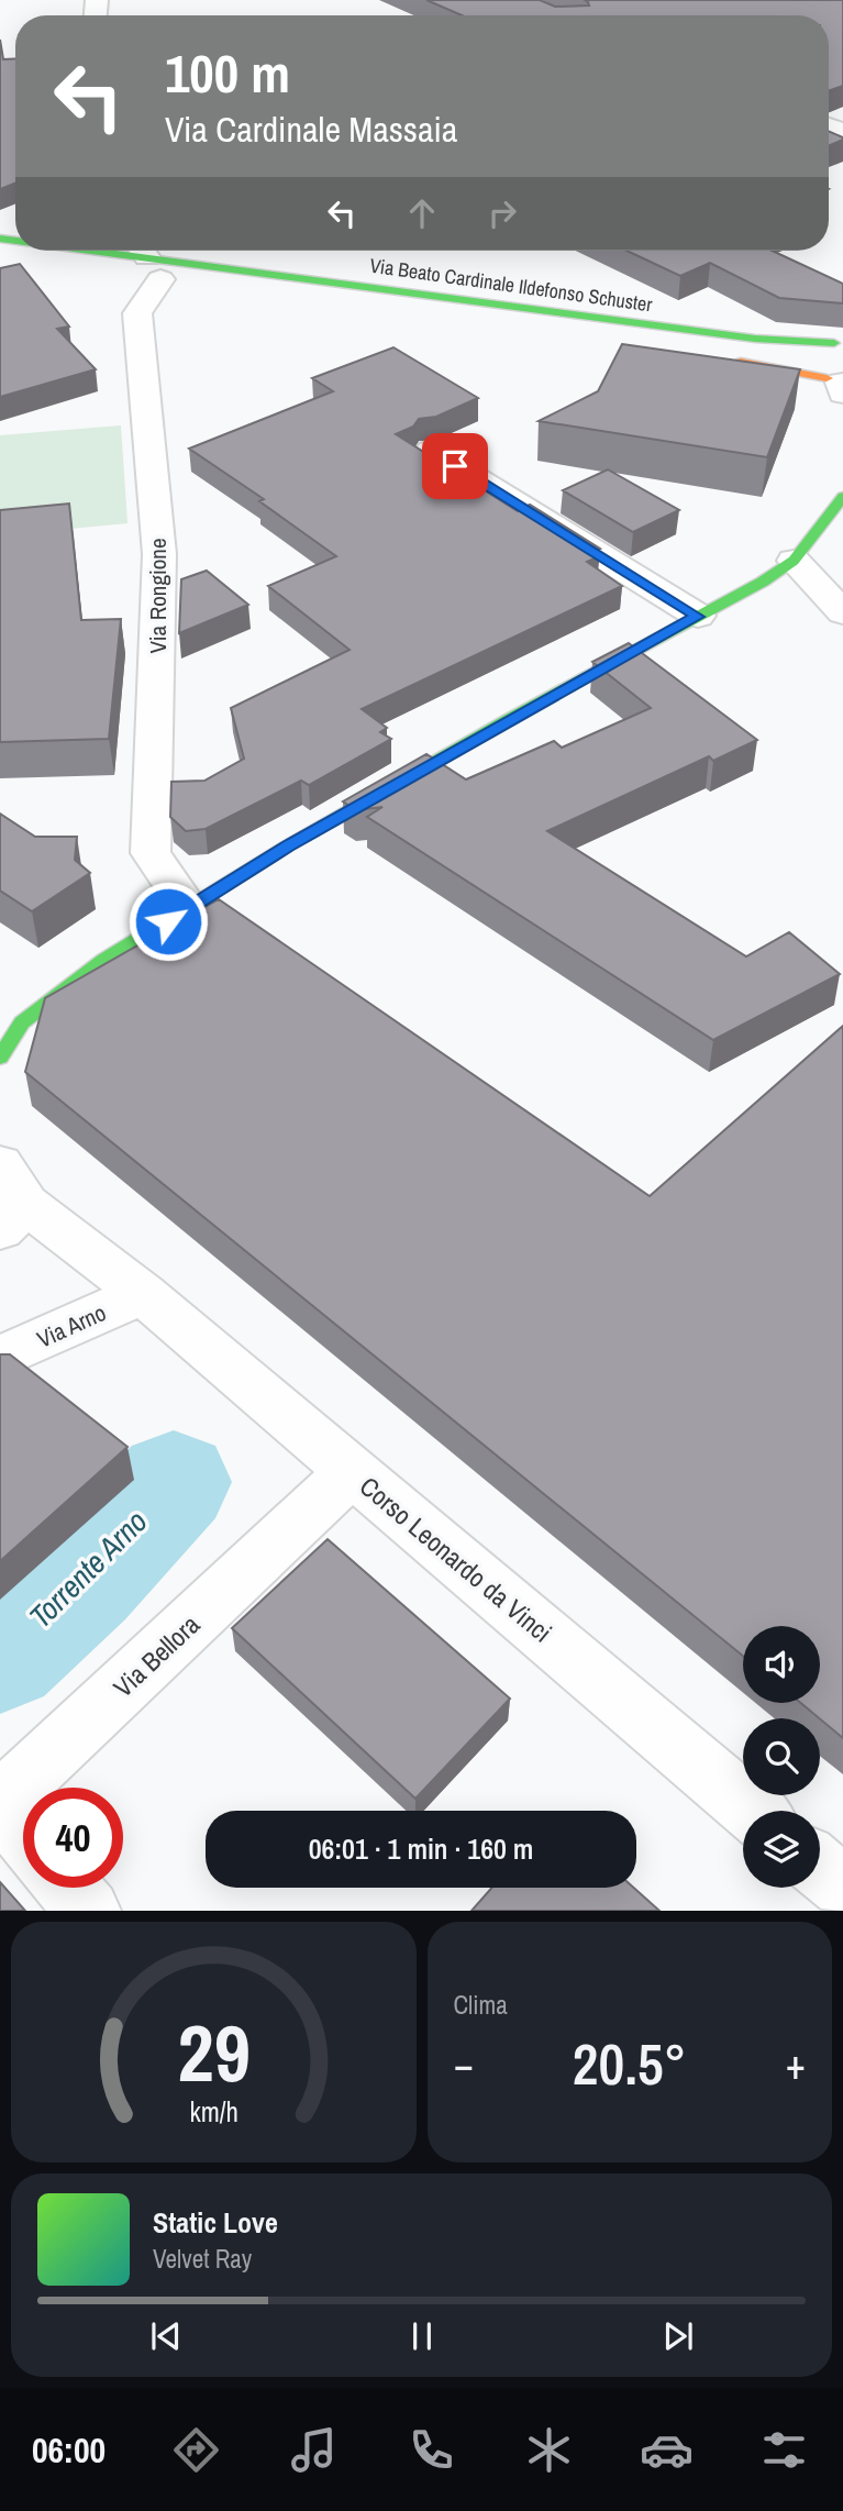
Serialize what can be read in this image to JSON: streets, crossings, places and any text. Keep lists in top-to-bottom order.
{
  "streets": {
    "street": [
      "Via Beato Cardinale Ildefonso Schuster",
      "Via Rongione",
      "Via Arno",
      "Corso Leonardo da Vinci",
      "Via Bellora"
    ]
  },
  "crossings": [
    ["Via Beato Cardinale Ildefonso Schuster", "Via Rongione"],
    ["Via Arno", "Corso Leonardo da Vinci"],
    ["Corso Leonardo da Vinci", "Via Bellora"]
  ],
  "water": ["Torrente Arno"],
  "page": {
    "turn": ["100 m", "Via Cardinale Massaia"],
    "limit": "40",
    "trip": "06:01 · 1 min · 160 m",
    "tile": "Clima",
    "heat": ["−", "20.5°", "+"],
    "song": ["Static Love", "Velvet Ray"],
    "tabs": "06:00",
    "gauge": ["29", "km/h"]
  }
}
